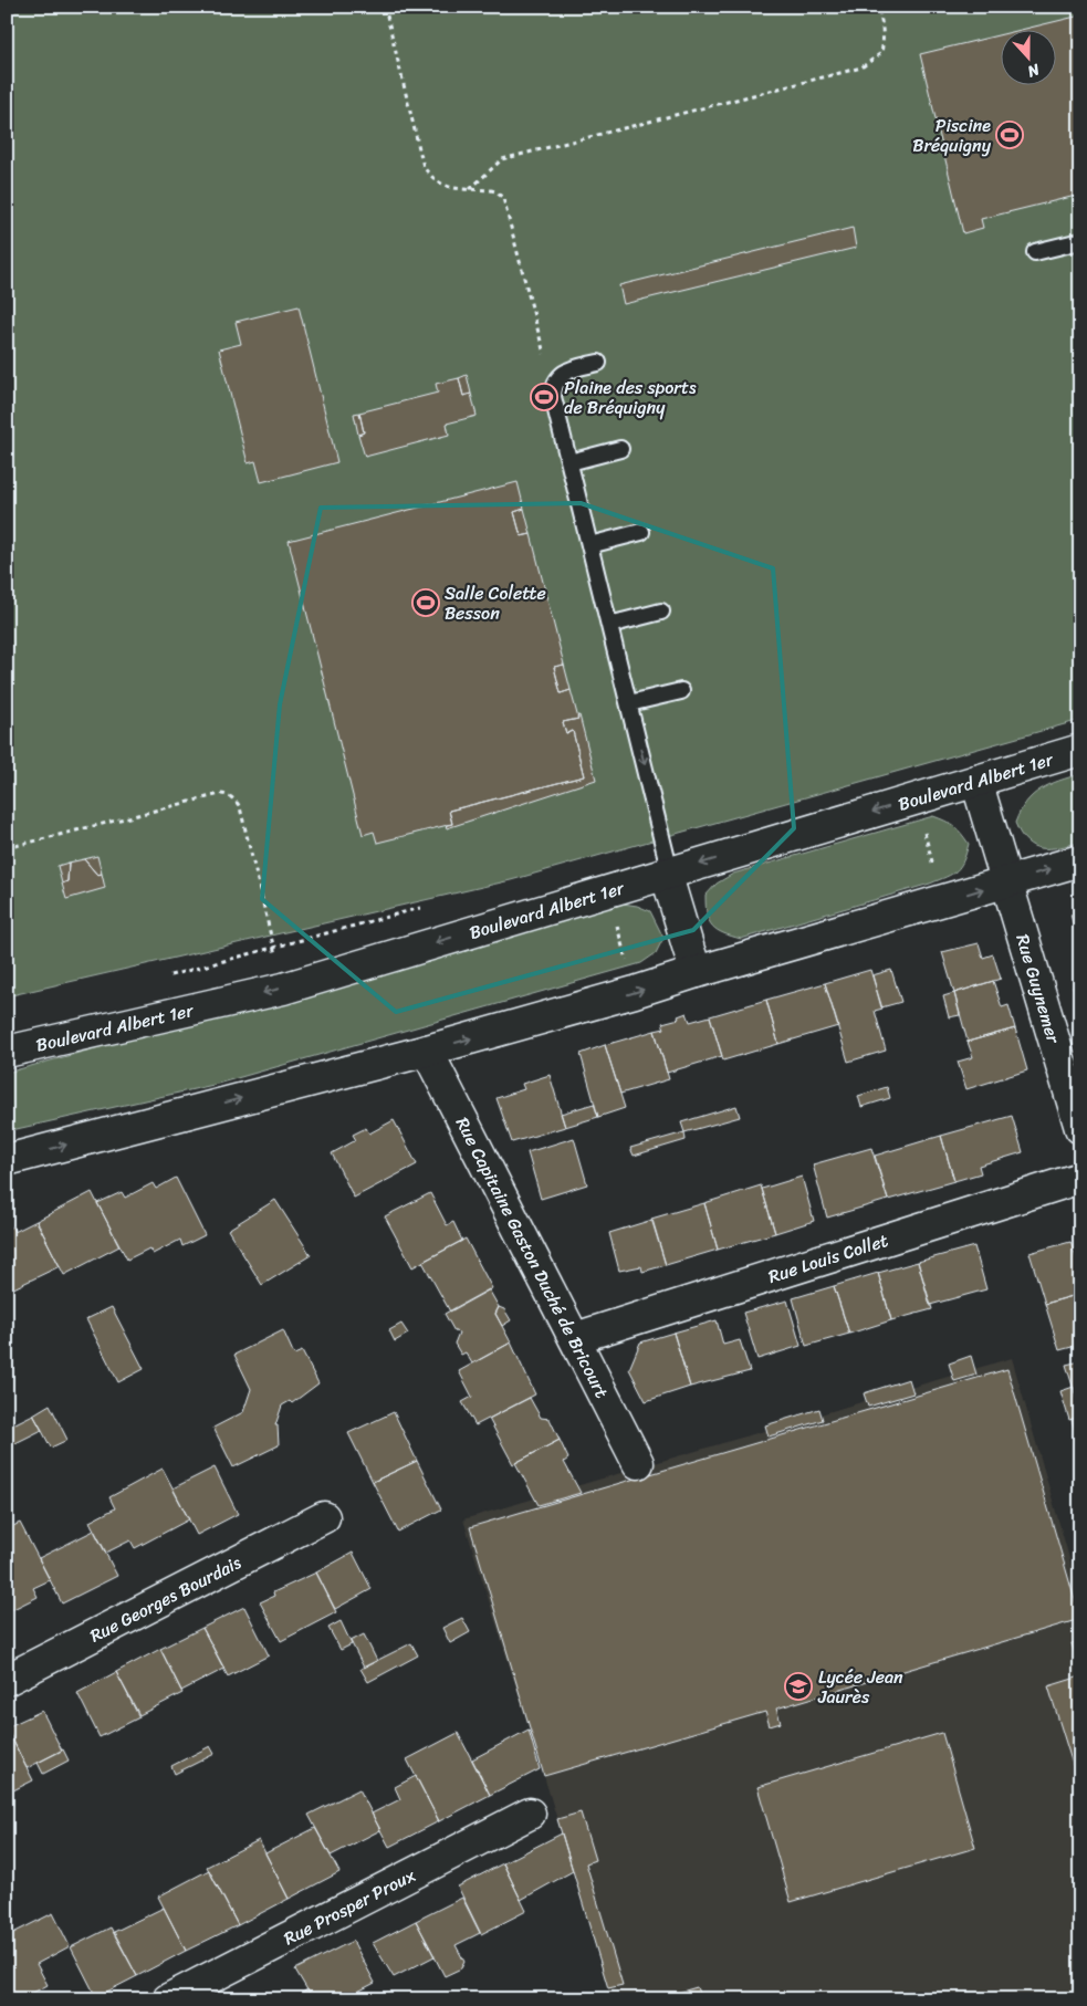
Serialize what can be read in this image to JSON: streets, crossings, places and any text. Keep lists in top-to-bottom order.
{
  "streets": {
    "main road": [
      "Boulevard Albert 1er",
      "Rue Guynemer",
      "Rue Capitaine Gaston Duché de Bricourt",
      "Rue Louis Collet",
      "Rue Georges Bourdais",
      "Rue Prosper Proux"
    ]
  },
  "crossings": [
    ["Boulevard Albert 1er", "Rue Guynemer"],
    ["Rue Capitaine Gaston Duché de Bricourt", "Rue Louis Collet"]
  ],
  "places": {
    "sports": ["Piscine Bréquigny", "Plaine des sports de Bréquigny", "Salle Colette Besson"],
    "school or university": ["Lycée Jean Jaurès"]
  },
  "north": "bottom"
}
